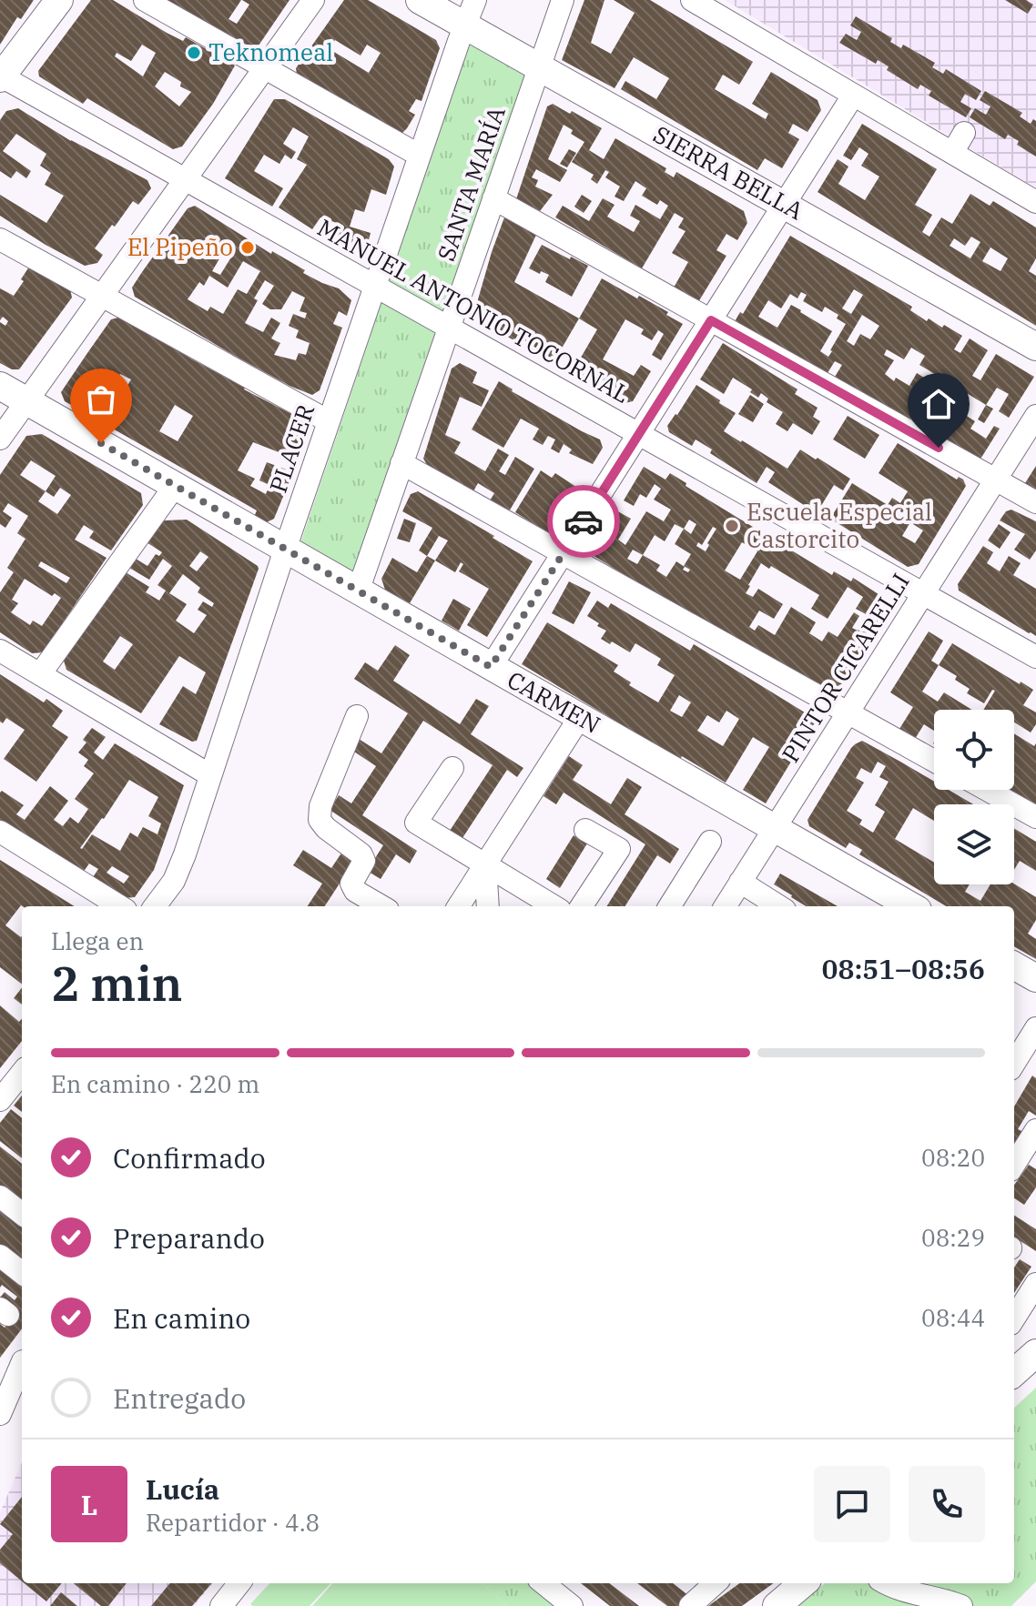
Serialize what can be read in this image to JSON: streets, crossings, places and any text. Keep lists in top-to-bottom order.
{
  "streets": {
    "main road": ["SIERRA BELLA", "CARMEN"],
    "street": [
      "SANTA MARÍA",
      "MANUEL ANTONIO TOCORNAL",
      "PLACER",
      "PINTOR CICARELLI"
    ]
  },
  "crossings": [
    ["SIERRA BELLA", "SANTA MARÍA"],
    ["SIERRA BELLA", "PLACER"],
    ["SANTA MARÍA", "MANUEL ANTONIO TOCORNAL"],
    ["SANTA MARÍA", "CARMEN"],
    ["MANUEL ANTONIO TOCORNAL", "PLACER"],
    ["MANUEL ANTONIO TOCORNAL", "PINTOR CICARELLI"],
    ["PLACER", "CARMEN"],
    ["PINTOR CICARELLI", "CARMEN"]
  ],
  "places": ["Teknomeal", "El Pipeño", "Escuela Especial Castorcito"],
  "page": {
    "heading": ["2 min", "Llega en", "08:51–08:56"],
    "panel": ["Lucía", "Repartidor · 4.8"],
    "bar": "En camino · 220 m",
    "list": [
      ["Confirmado", "08:20"],
      ["Preparando", "08:29"],
      ["En camino", "08:44"],
      "Entregado"
    ],
    "round": "L"
  }
}
